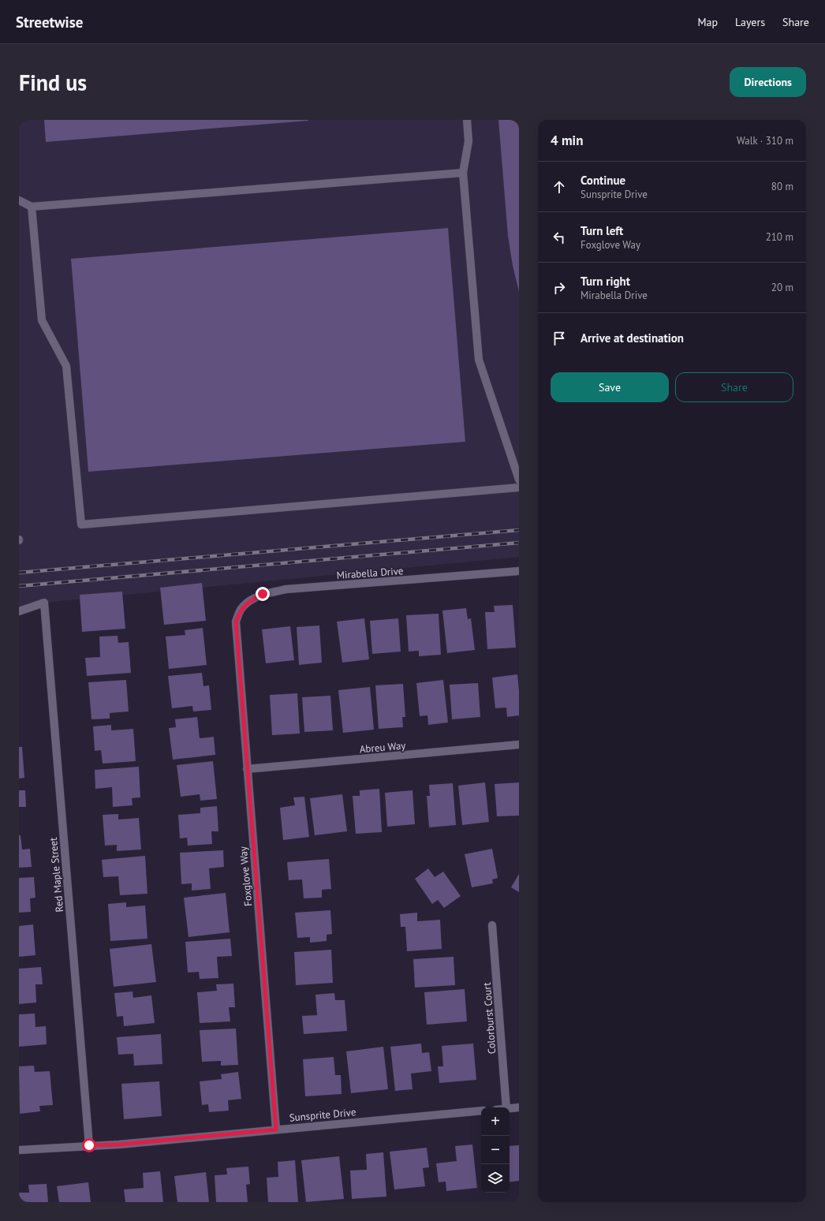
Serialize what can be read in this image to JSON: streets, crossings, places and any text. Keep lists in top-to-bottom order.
{
  "streets": {
    "street": [
      "Mirabella Drive",
      "Abreu Way",
      "Red Maple Street",
      "Foxglove Way",
      "Colorburst Court",
      "Sunsprite Drive"
    ]
  },
  "crossings": [
    ["Mirabella Drive", "Foxglove Way"],
    ["Abreu Way", "Foxglove Way"],
    ["Red Maple Street", "Sunsprite Drive"],
    ["Foxglove Way", "Sunsprite Drive"]
  ],
  "page": {
    "header": "Streetwise",
    "nav": ["Map", "Layers", "Share"],
    "buttons": [
      "Directions",
      ["Save", "Share"]
    ],
    "title": "Find us",
    "heading": ["4 min", "Walk · 310 m"],
    "list": [
      ["Continue", "Sunsprite Drive", "80 m"],
      ["Turn left", "Foxglove Way", "210 m"],
      ["Turn right", "Mirabella Drive", "20 m"],
      "Arrive at destination"
    ],
    "map_buttons": ["+", "−"]
  }
}
